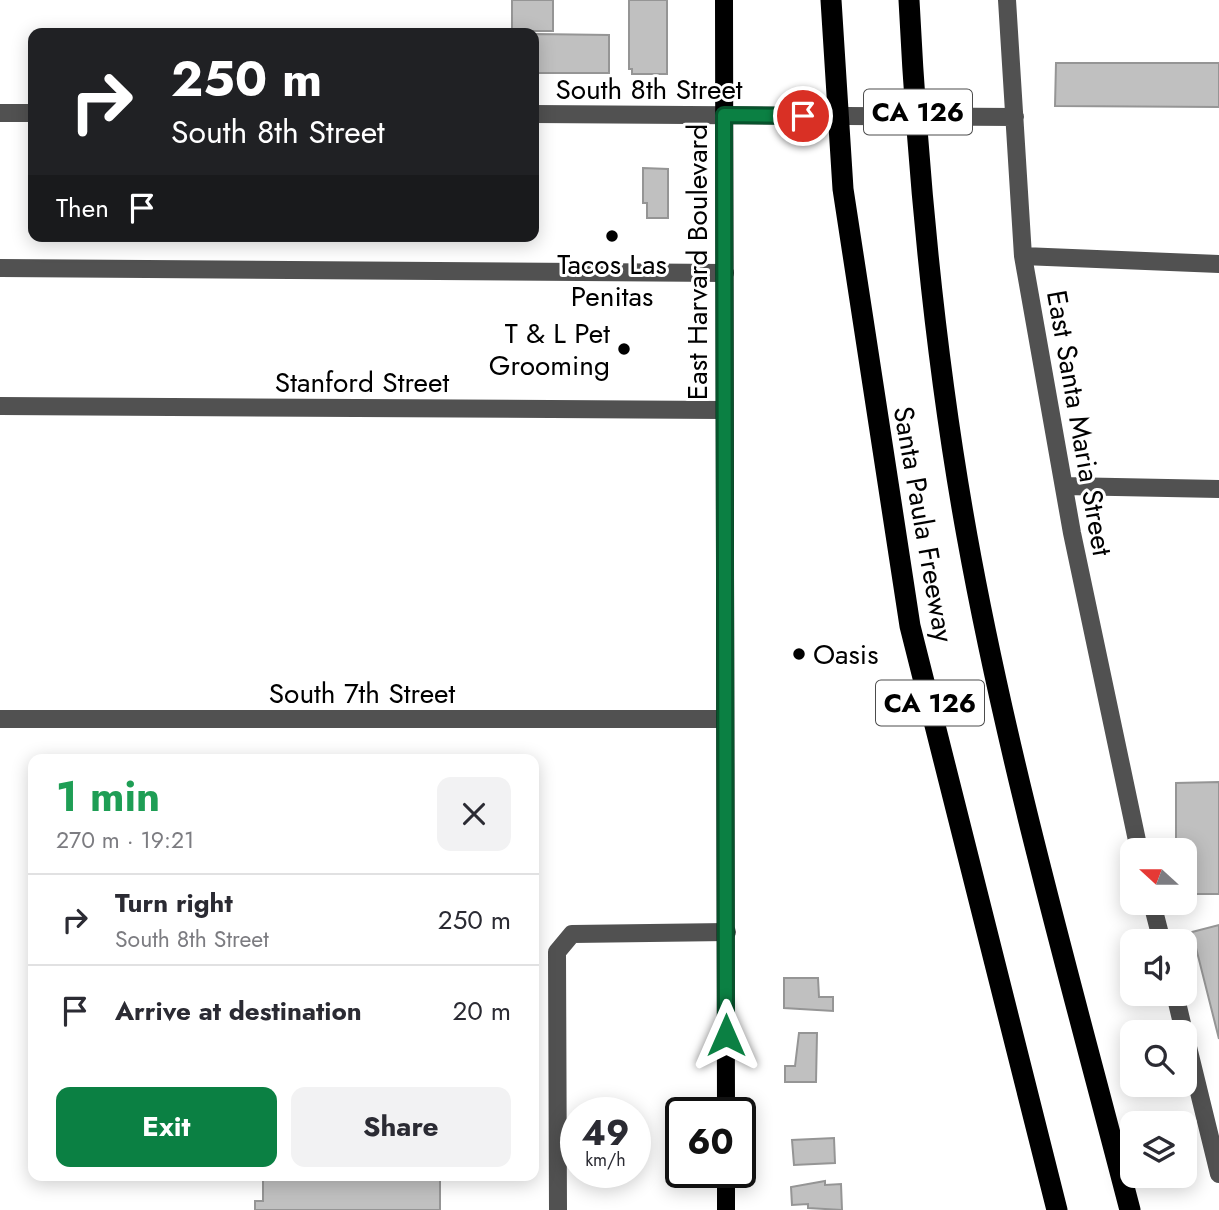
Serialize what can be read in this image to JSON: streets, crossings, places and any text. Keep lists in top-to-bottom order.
{
  "streets": {
    "highway": ["CA 126", "Santa Paula Freeway"],
    "main road": ["East Harvard Boulevard"],
    "street": [
      "South 8th Street",
      "Stanford Street",
      "East Santa Maria Street",
      "South 7th Street"
    ]
  },
  "crossings": [
    ["South 8th Street", "East Harvard Boulevard"],
    ["South 8th Street", "East Santa Maria Street"],
    ["East Harvard Boulevard", "Stanford Street"],
    ["East Harvard Boulevard", "South 7th Street"]
  ],
  "places": ["Tacos Las Penitas", "T & L Pet Grooming", "Oasis"],
  "north": "left",
  "page": {
    "turn": ["250 m", "South 8th Street"],
    "then": "Then",
    "heading": ["1 min", "270 m · 19:21"],
    "list": [
      {
        "name": "Turn right",
        "note": "South 8th Street",
        "value": "250 m"
      },
      {
        "name": "Arrive at destination",
        "value": "20 m"
      }
    ],
    "buttons": ["Exit", "Share"],
    "speed": "49 km/h",
    "limit": "60"
  }
}
